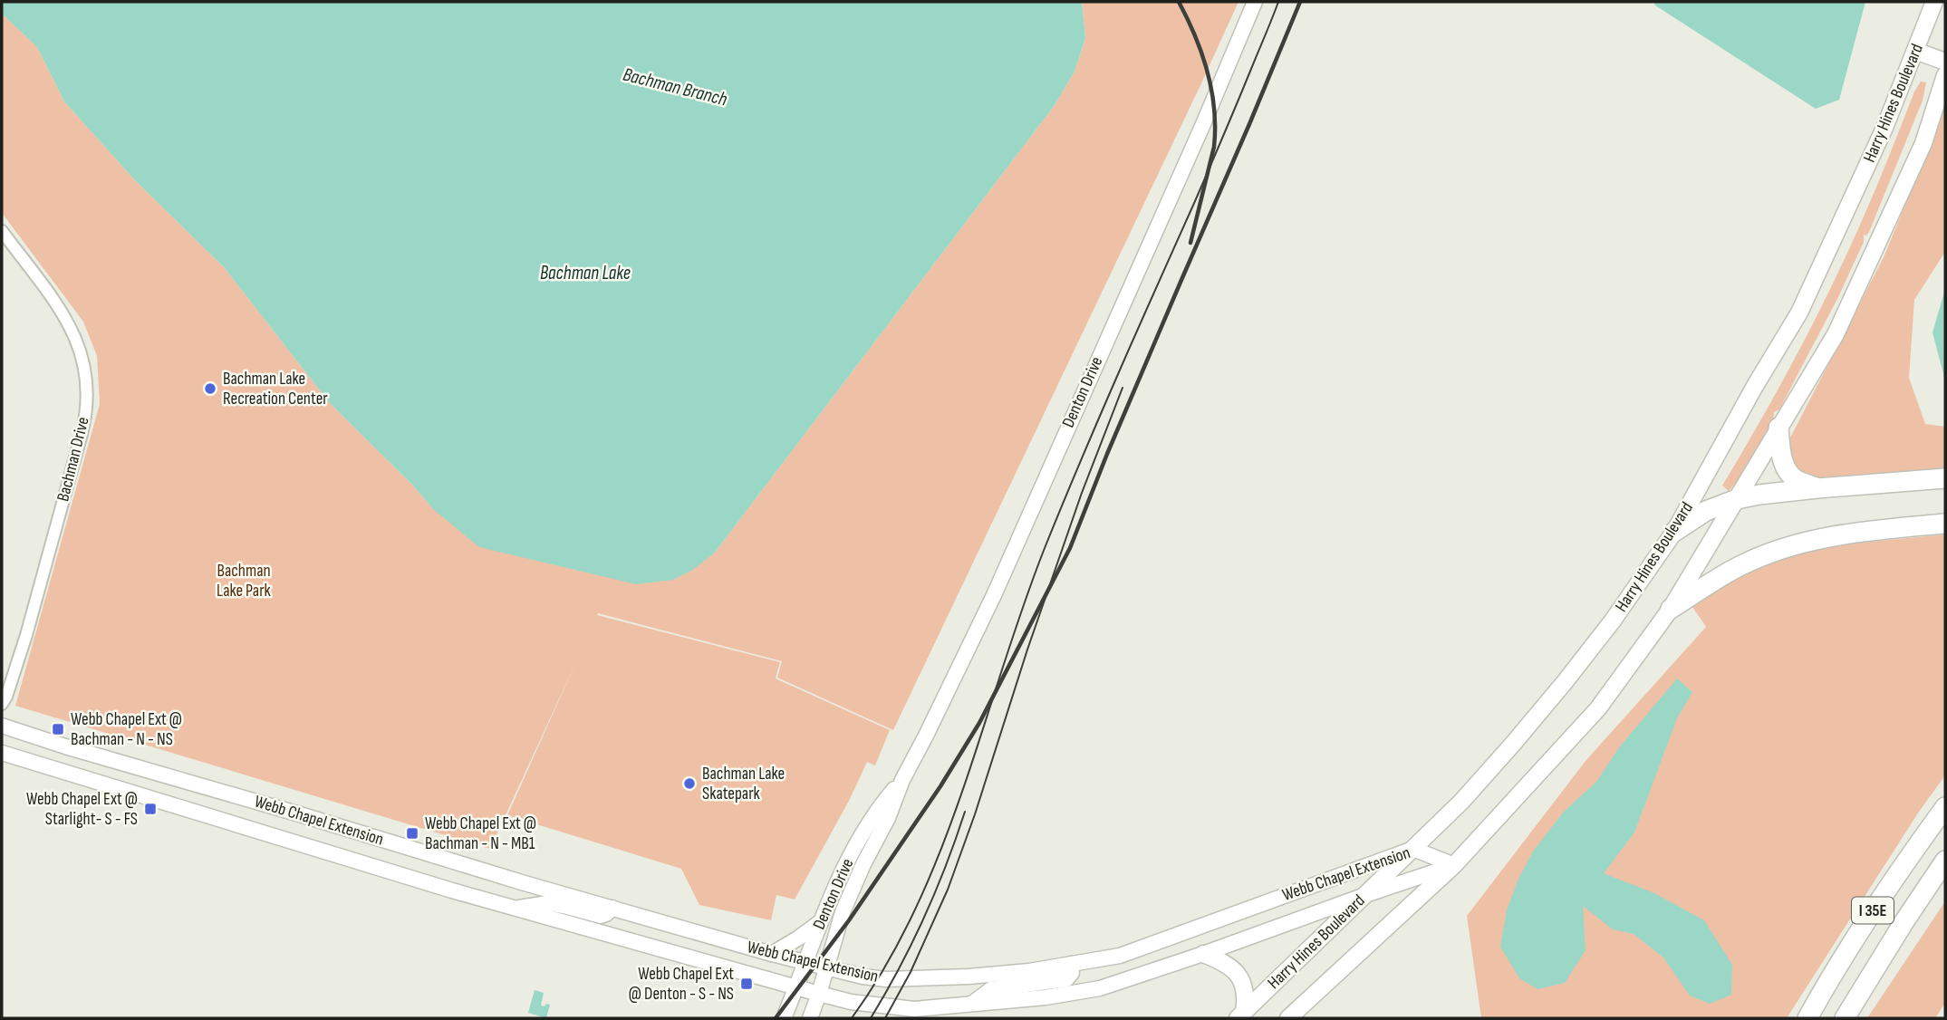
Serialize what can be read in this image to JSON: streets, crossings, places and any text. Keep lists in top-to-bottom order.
{
  "streets": {
    "highway": ["I 35E"],
    "main road": ["Harry Hines Boulevard", "Denton Drive", "Webb Chapel Extension"],
    "street": ["Bachman Drive"]
  },
  "crossings": [
    ["Harry Hines Boulevard", "Webb Chapel Extension"],
    ["Denton Drive", "Webb Chapel Extension"]
  ],
  "water": ["Bachman Branch", "Bachman Lake"],
  "parks": ["Bachman Lake Park"],
  "places": {
    "other": ["Bachman Lake Recreation Center", "Bachman Lake Skatepark"],
    "transit": [
      "Webb Chapel Ext @ Bachman - N - NS",
      "Webb Chapel Ext @ Starlight- S - FS",
      "Webb Chapel Ext @ Bachman - N - MB1",
      "Webb Chapel Ext @ Denton - S - NS"
    ]
  }
}
